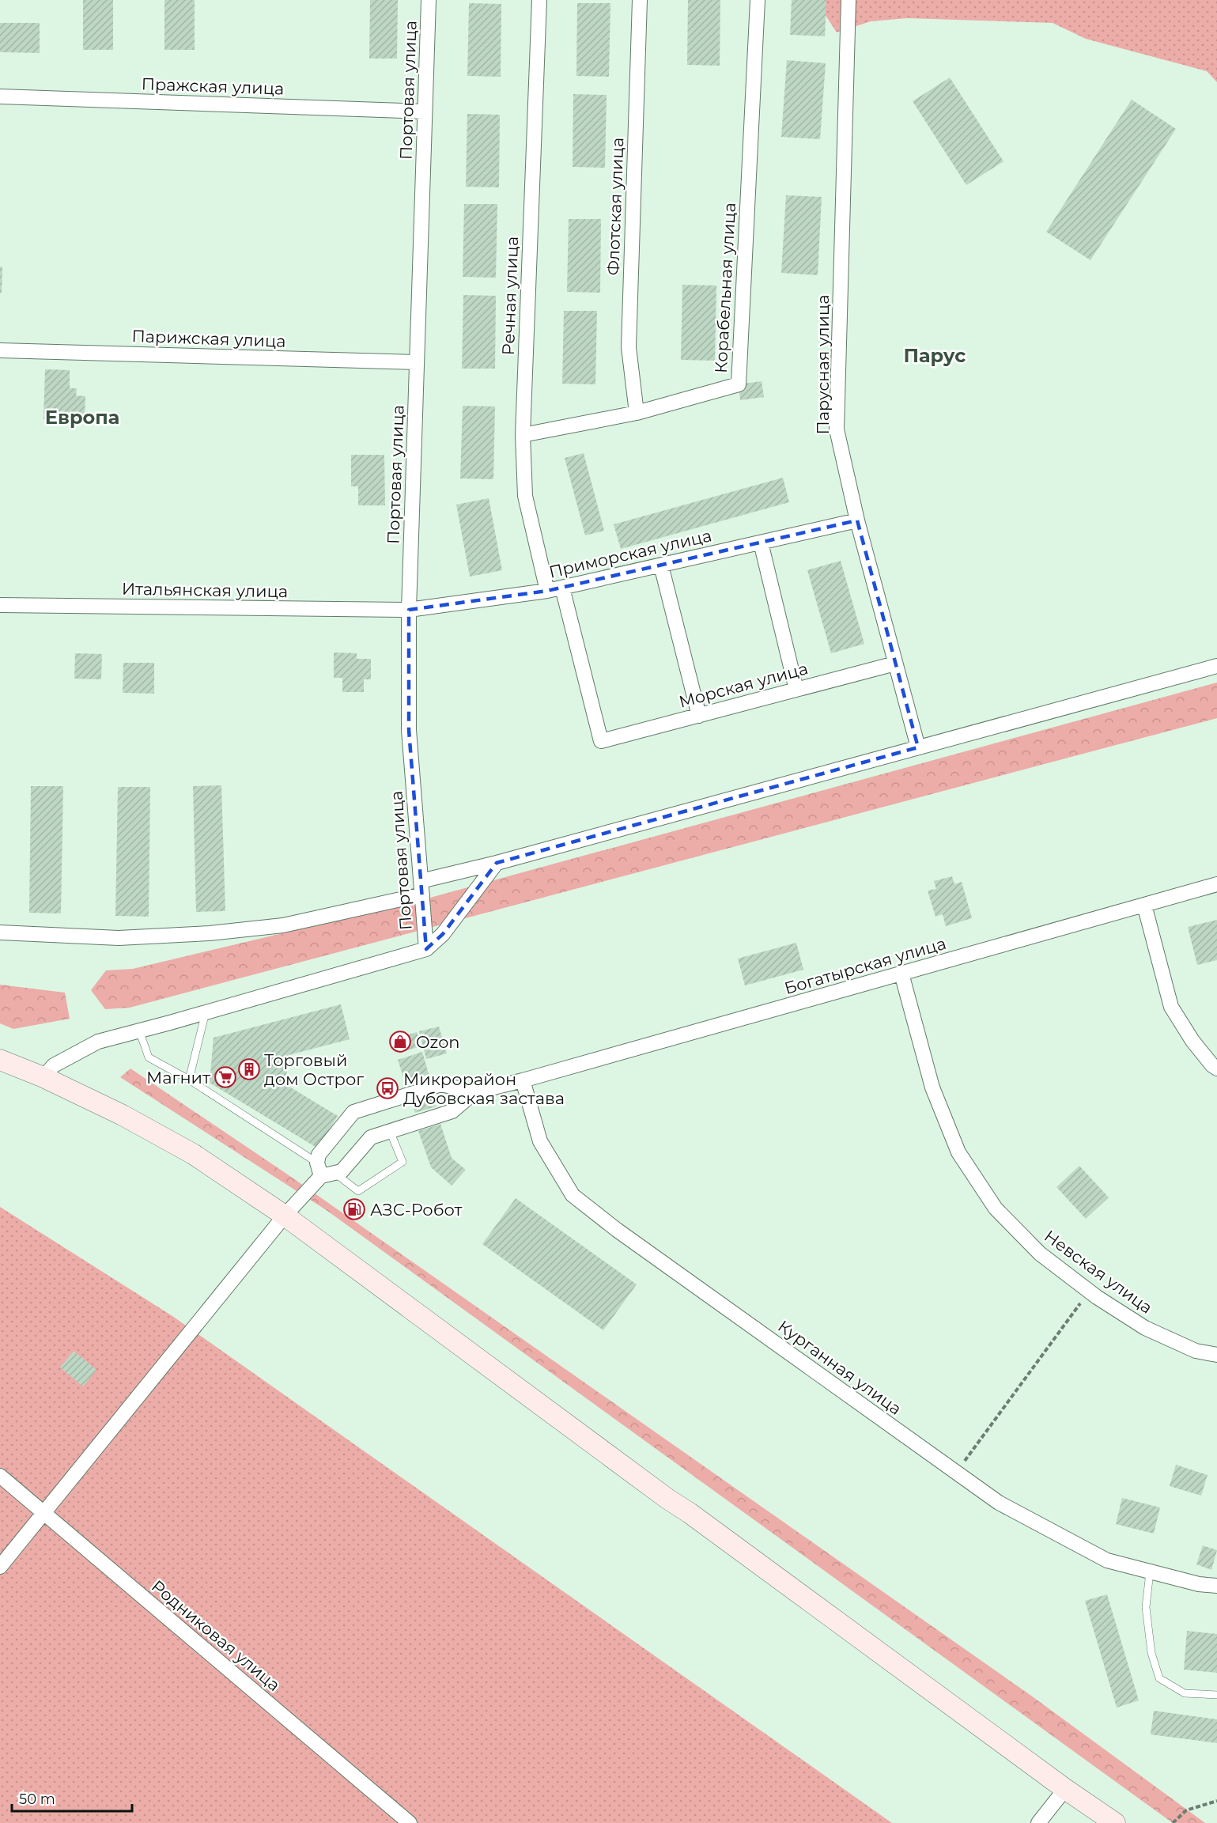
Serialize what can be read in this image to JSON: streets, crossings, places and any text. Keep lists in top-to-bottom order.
{
  "streets": {
    "street": [
      "Пражская улица",
      "Портовая улица",
      "Флотская улица",
      "Корабельная улица",
      "Речная улица",
      "Парижская улица",
      "Парусная улица",
      "Приморская улица",
      "Итальянская улица",
      "Морская улица",
      "Богатырская улица",
      "Невская улица",
      "Курганная улица",
      "Родниковая улица"
    ]
  },
  "crossings": [
    ["Пражская улица", "Портовая улица"],
    ["Портовая улица", "Парижская улица"],
    ["Портовая улица", "Приморская улица"],
    ["Портовая улица", "Итальянская улица"],
    ["Флотская улица", "Корабельная улица"],
    ["Корабельная улица", "Речная улица"],
    ["Речная улица", "Приморская улица"],
    ["Парусная улица", "Приморская улица"],
    ["Парусная улица", "Морская улица"],
    ["Приморская улица", "Итальянская улица"],
    ["Приморская улица", "Морская улица"],
    ["Богатырская улица", "Невская улица"],
    ["Богатырская улица", "Курганная улица"]
  ],
  "districts": ["Парус", "Европа"],
  "places": {
    "shop": ["Ozon"],
    "building": ["Торговый дом Острог"],
    "supermarket": ["Магнит"],
    "bus stop": ["Микрорайон Дубовская застава"],
    "fuel station": ["АЗС-Робот"]
  },
  "scale_bar": "50 m"
}
